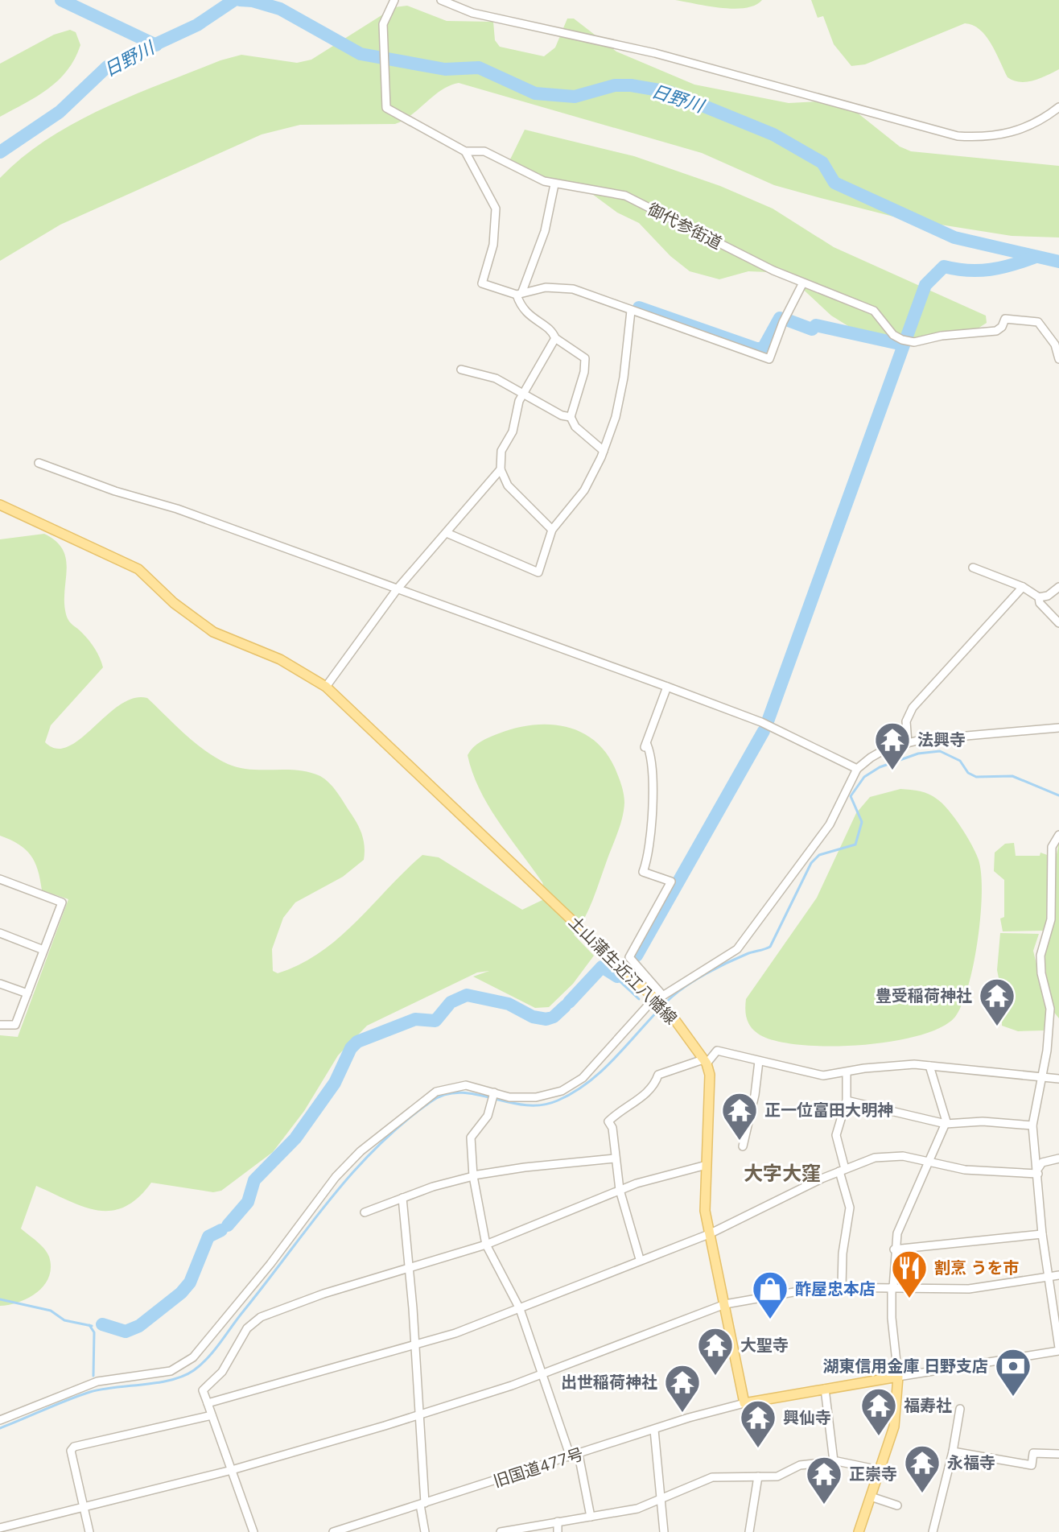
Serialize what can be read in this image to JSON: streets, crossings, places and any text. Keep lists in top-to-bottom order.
{
  "streets": {
    "main road": ["土山蒲生近江八幡線"],
    "street": ["御代参街道", "旧国道477号"]
  },
  "crossings": [
    ["土山蒲生近江八幡線", "旧国道477号"]
  ],
  "districts": ["大字大窪"],
  "water": ["日野川"],
  "places": {
    "temple": [
      "法興寺",
      "豊受稲荷神社",
      "正一位富田大明神",
      "大聖寺",
      "出世稲荷神社",
      "福寿社",
      "興仙寺",
      "永福寺",
      "正崇寺"
    ],
    "restaurant": ["割烹 うを市"],
    "shop": ["酢屋忠本店"],
    "bank": ["湖東信用金庫 日野支店"]
  }
}
